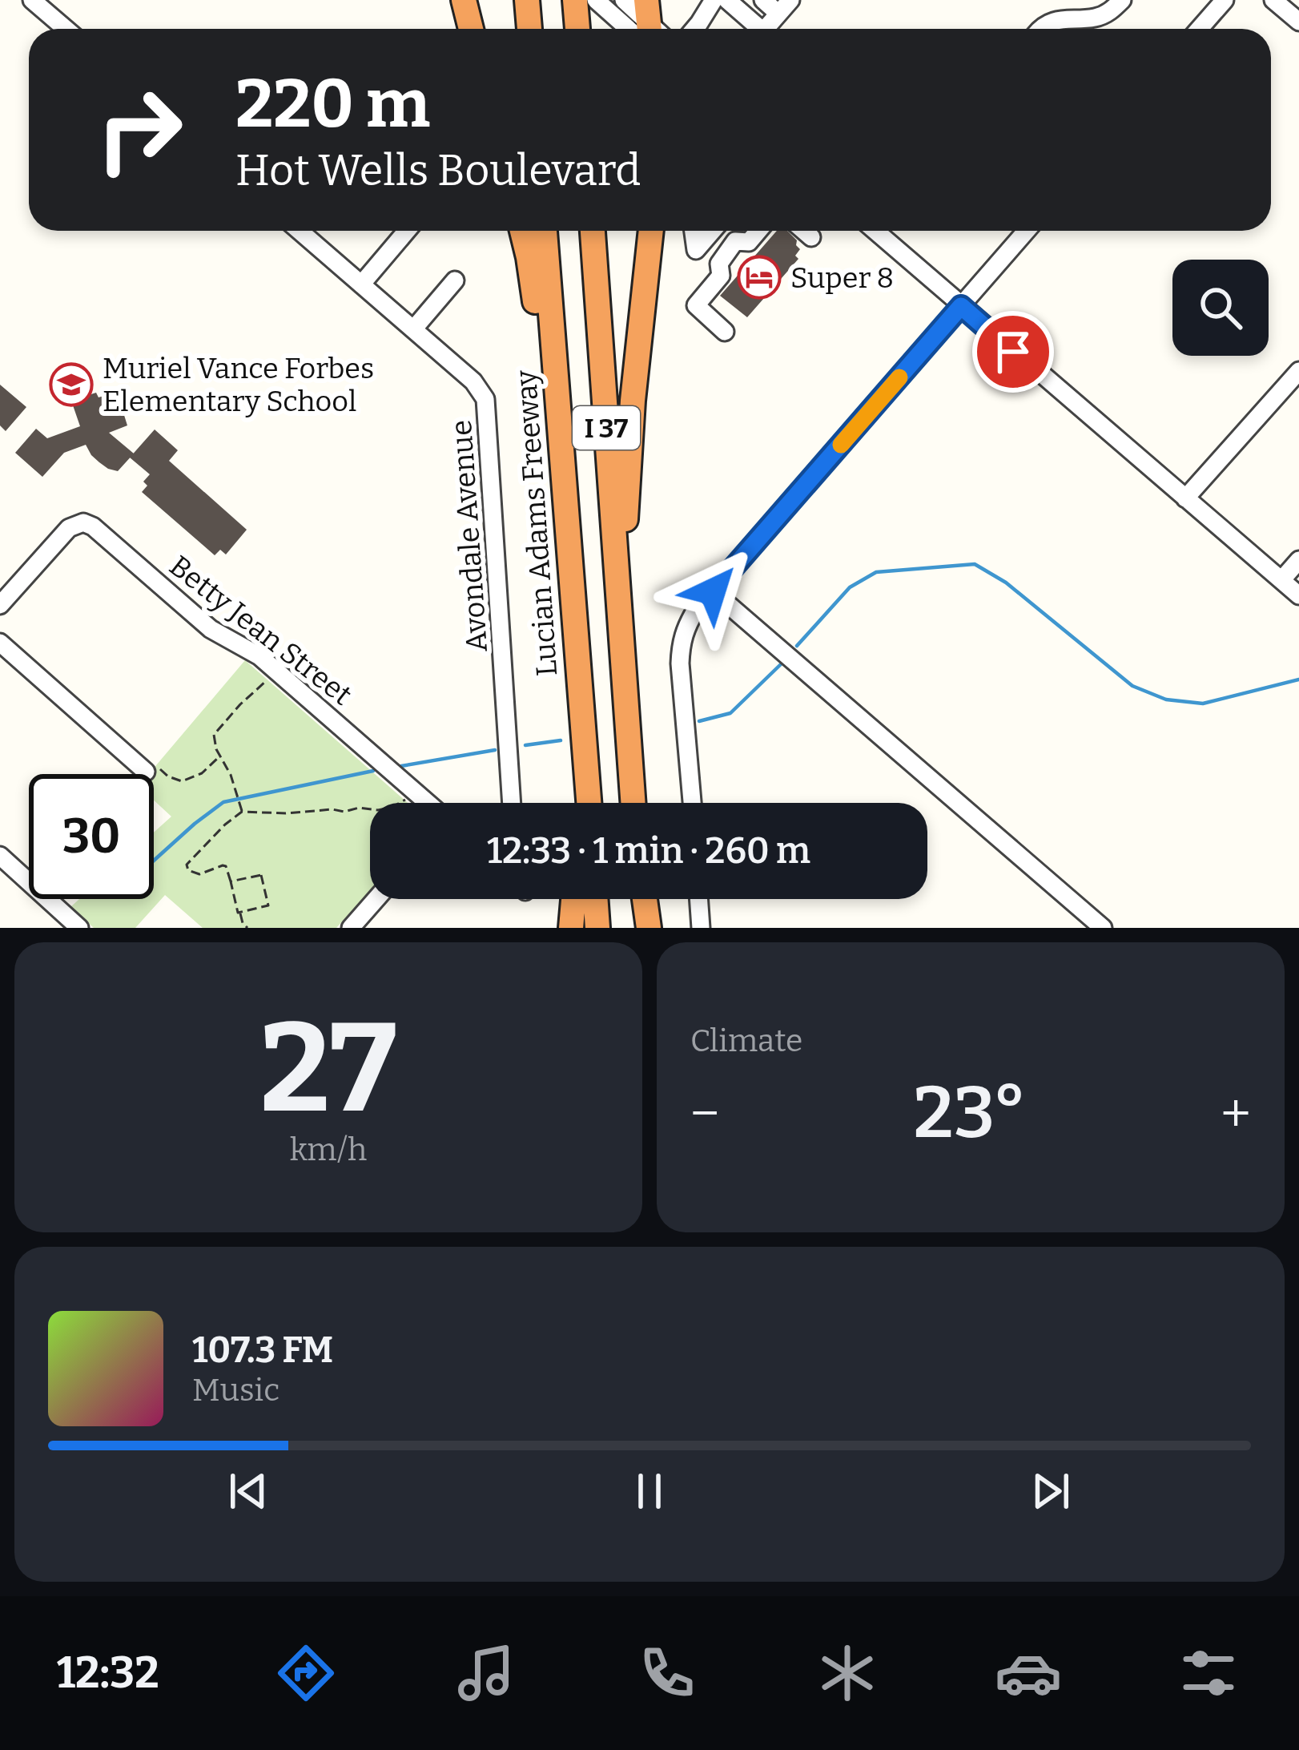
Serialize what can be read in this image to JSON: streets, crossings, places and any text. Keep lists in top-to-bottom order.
{
  "streets": {
    "highway": ["I 37", "Lucian Adams Freeway"],
    "street": ["Avondale Avenue", "Betty Jean Street"]
  },
  "places": {
    "hotel": ["Super 8"],
    "school or university": ["Muriel Vance Forbes Elementary School"]
  },
  "page": {
    "turn": ["220 m", "Hot Wells Boulevard"],
    "limit": "30",
    "trip": "12:33 · 1 min · 260 m",
    "tile": [
      ["27", "km/h"],
      "Climate"
    ],
    "heat": ["−", "23°", "+"],
    "song": ["107.3 FM", "Music"],
    "tabs": "12:32"
  }
}
